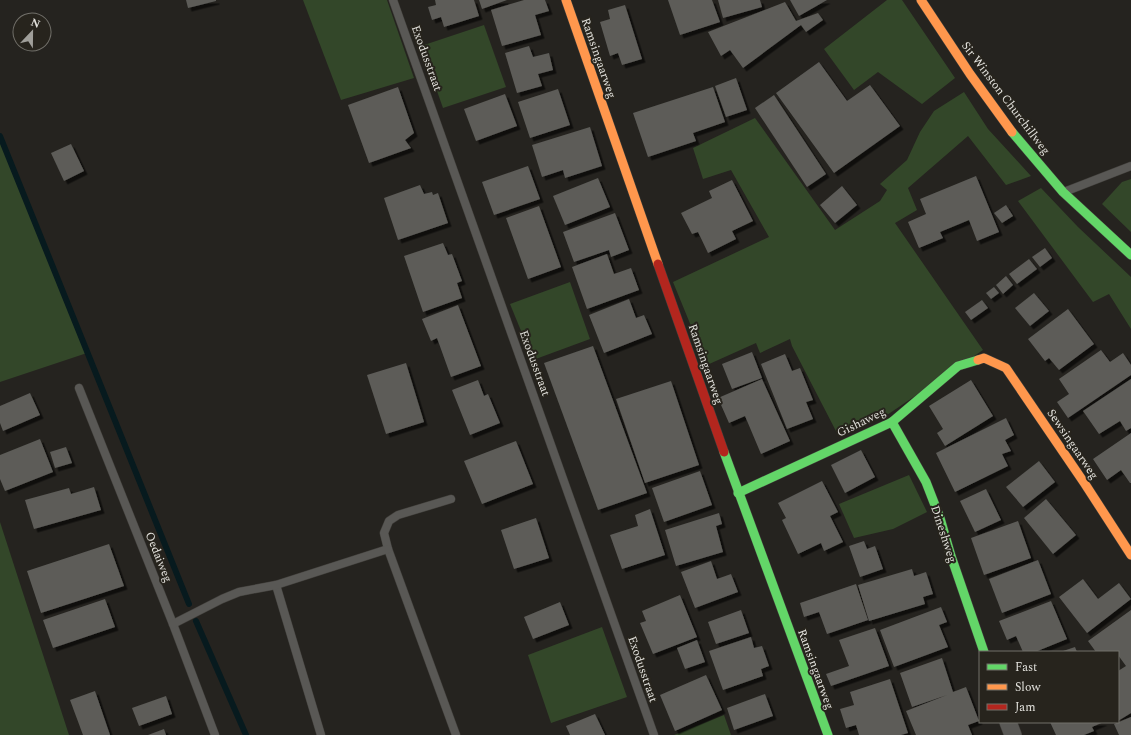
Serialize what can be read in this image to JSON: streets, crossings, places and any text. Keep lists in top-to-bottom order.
{
  "streets": {
    "street": [
      "Ramsingaarweg",
      "Sir Winston Churchillweg",
      "Gishaweg",
      "Sewsingaarweg",
      "Dineshweg"
    ],
    "lane": ["Exodusstraat", "Oedaiweg"]
  },
  "crossings": [
    ["Ramsingaarweg", "Gishaweg"],
    ["Gishaweg", "Sewsingaarweg"],
    ["Gishaweg", "Dineshweg"]
  ],
  "legend": ["Fast", "Slow", "Jam"],
  "north": "top"
}
